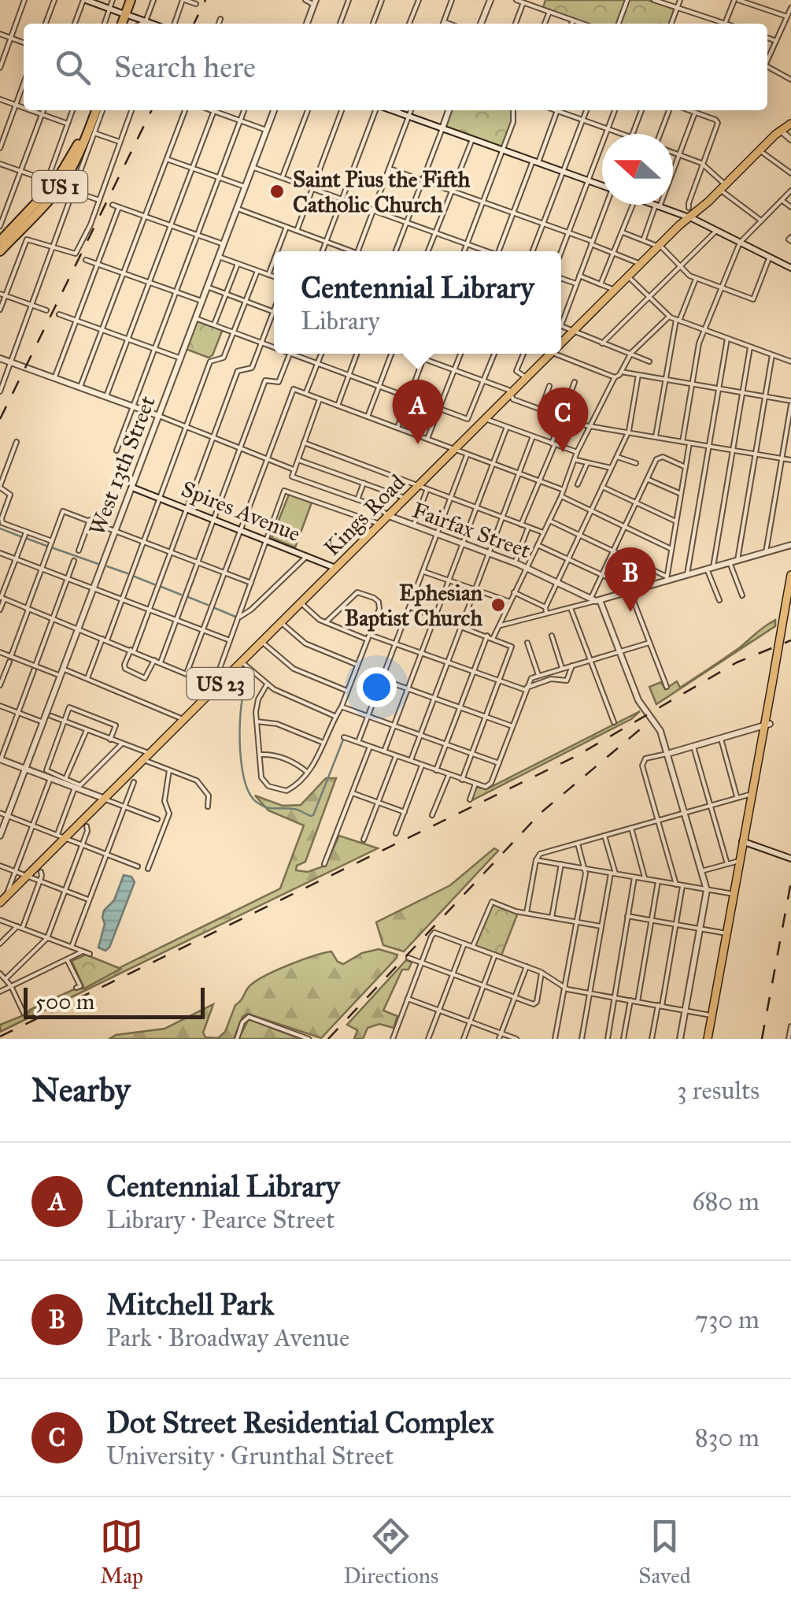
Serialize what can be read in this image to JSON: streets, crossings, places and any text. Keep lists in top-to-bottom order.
{
  "streets": {
    "highway": ["US 1"],
    "main road": ["Kings Road", "US 23"],
    "street": ["West 13th Street", "Spires Avenue", "Fairfax Street"]
  },
  "crossings": [
    ["West 13th Street", "Spires Avenue"],
    ["Spires Avenue", "Kings Road"],
    ["Kings Road", "Fairfax Street"]
  ],
  "places": ["Saint Pius the Fifth Catholic Church", "Ephesian Baptist Church"],
  "scale_bar": "500 m",
  "north": "left",
  "page": {
    "search": "Search here",
    "popup": ["Centennial Library", "Library"],
    "pins": ["A", "C", "B"],
    "scale": "500 m",
    "heading": ["Nearby", "3 results"],
    "list": [
      {
        "mark": "A",
        "name": "Centennial Library",
        "note": "Library · Pearce Street",
        "value": "680 m"
      },
      {
        "mark": "B",
        "name": "Mitchell Park",
        "note": "Park · Broadway Avenue",
        "value": "730 m"
      },
      {
        "mark": "C",
        "name": "Dot Street Residential Complex",
        "note": "University · Grunthal Street",
        "value": "830 m"
      }
    ],
    "nav": ["Map", "Directions", "Saved"]
  }
}
